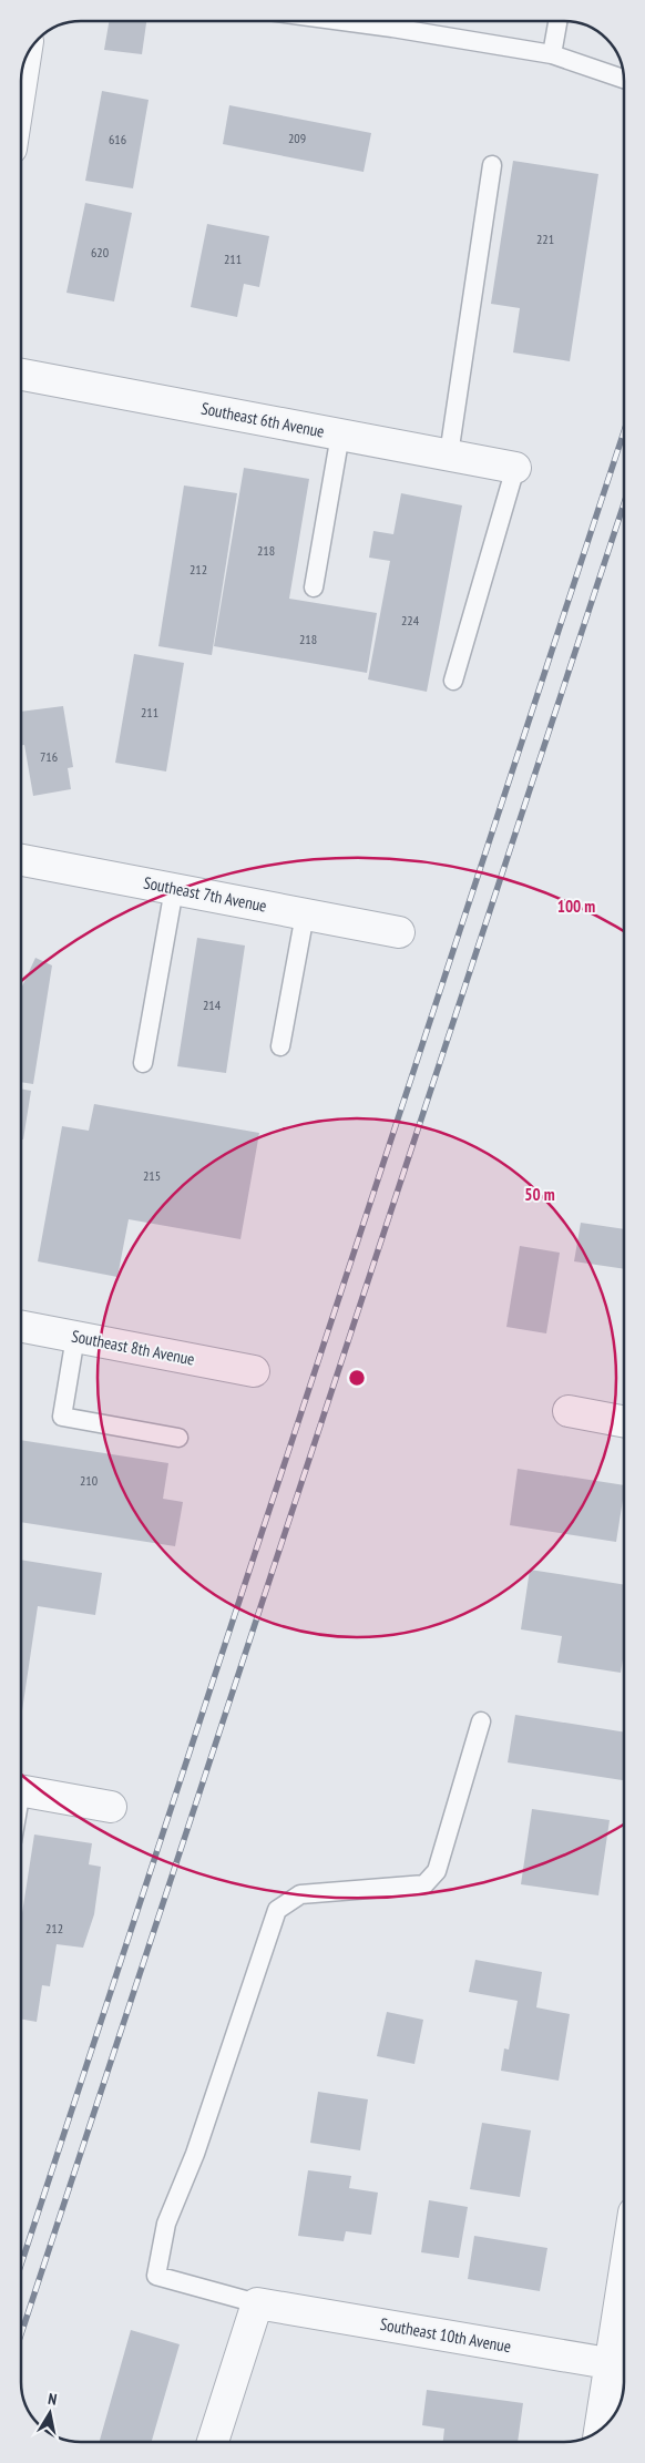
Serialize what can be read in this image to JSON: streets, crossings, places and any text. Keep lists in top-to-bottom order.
{
  "streets": {
    "street": [
      "Southeast 6th Avenue",
      "Southeast 7th Avenue",
      "Southeast 8th Avenue",
      "Southeast 10th Avenue"
    ]
  },
  "house_numbers": [
    "209",
    "616",
    "221",
    "620",
    "211",
    "218",
    "212",
    "224",
    "218",
    "211",
    "716",
    "214",
    "215",
    "210",
    "212"
  ],
  "north": "top",
  "rings": ["100 m", "50 m"]
}
